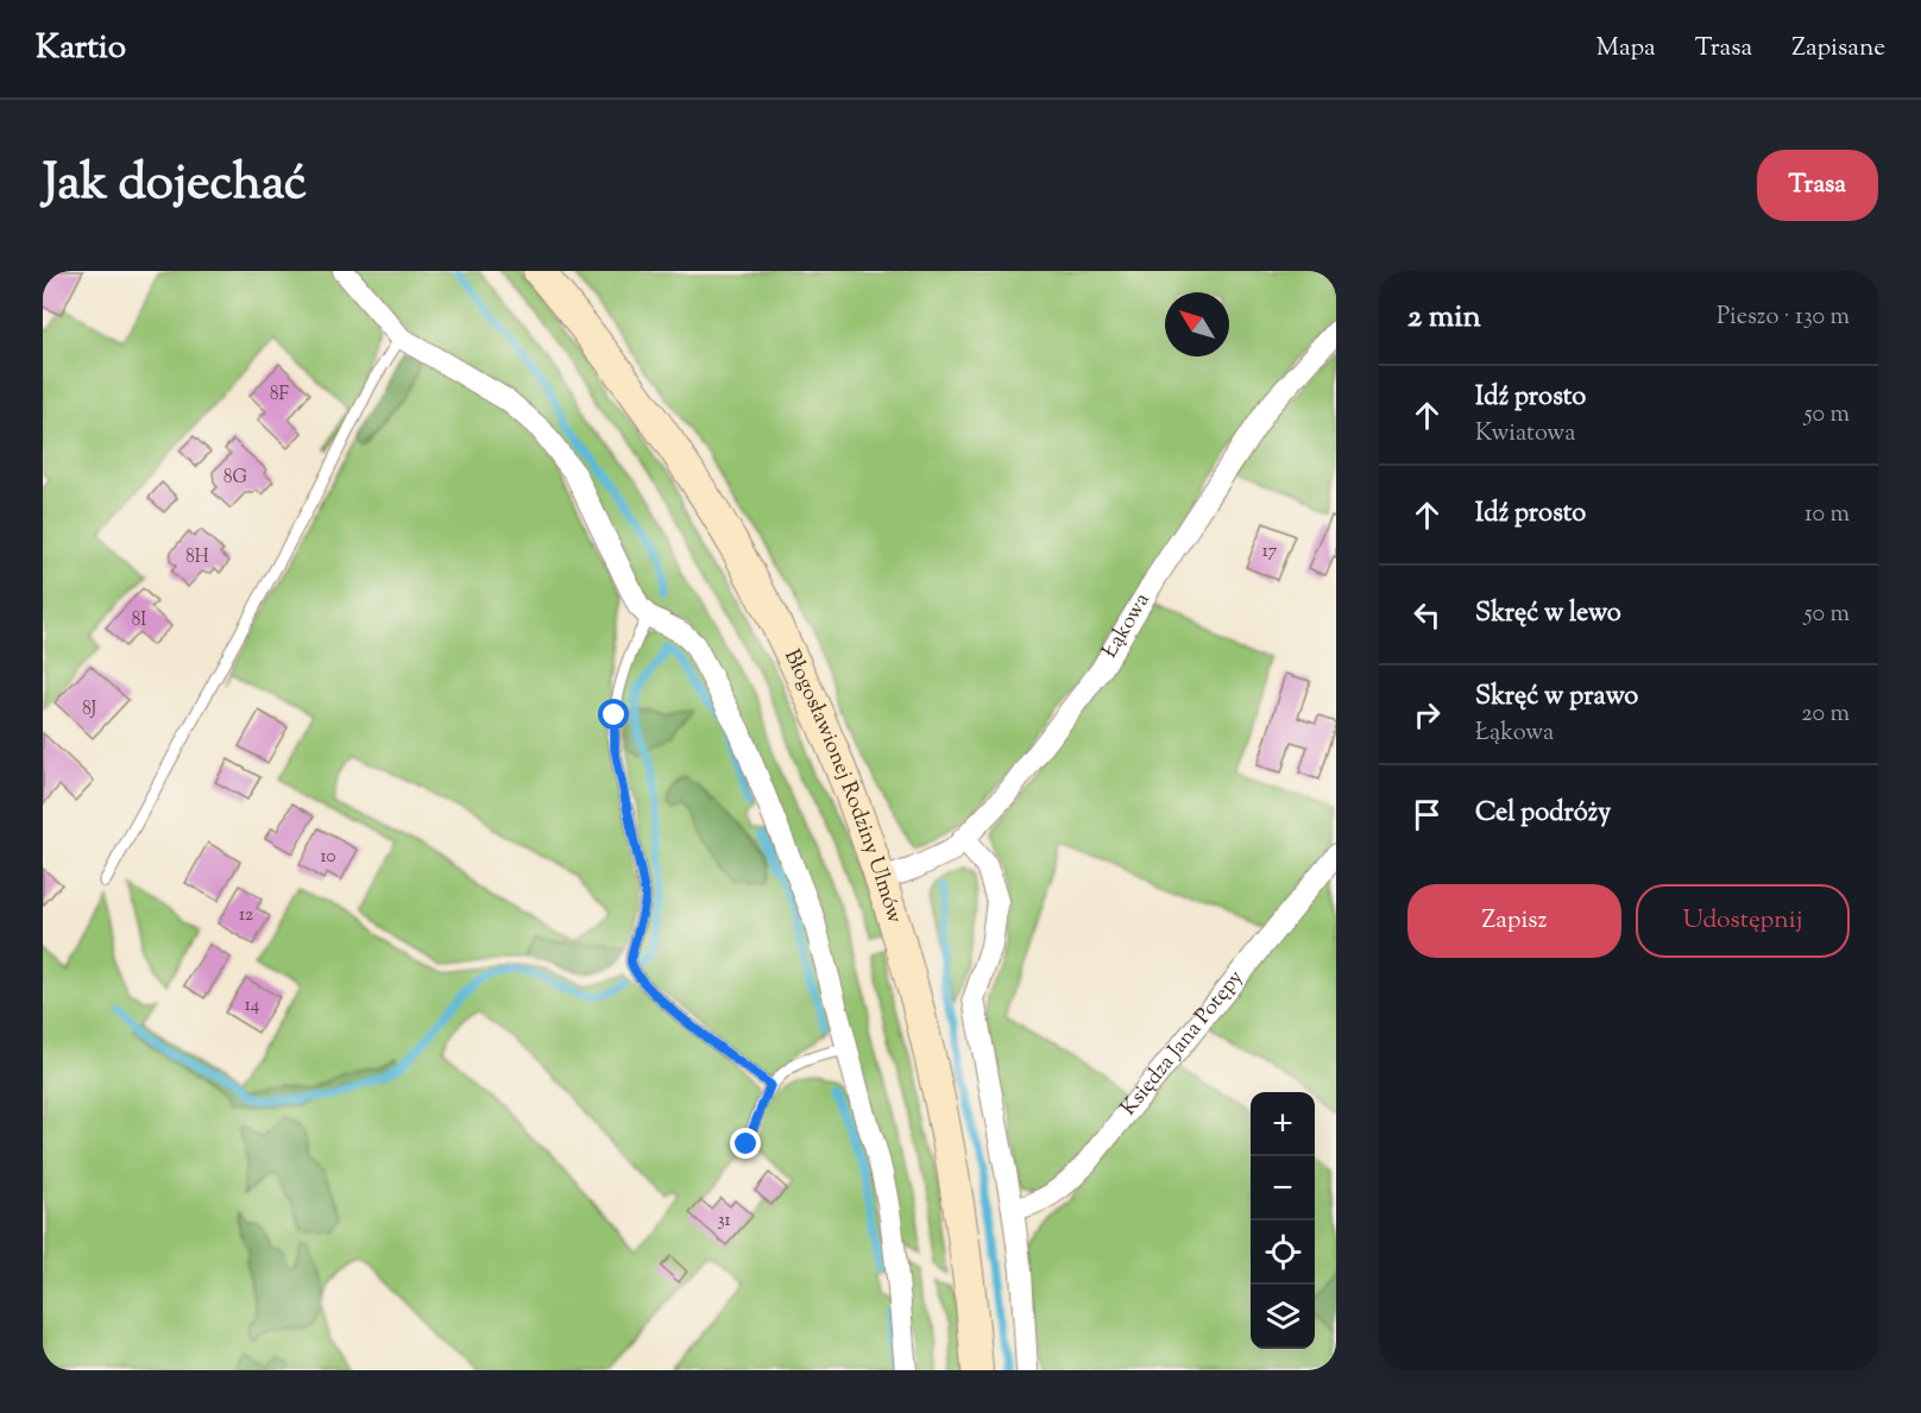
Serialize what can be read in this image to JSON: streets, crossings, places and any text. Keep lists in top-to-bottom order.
{
  "streets": {
    "main road": ["Błogosławionej Rodziny Ulmów"],
    "street": ["Łąkowa", "Księdza Jana Potępy"]
  },
  "crossings": [
    ["Łąkowa", "Błogosławionej Rodziny Ulmów"]
  ],
  "house_numbers": [
    "8F",
    "8G",
    "17",
    "8H",
    "8I",
    "8J",
    "10",
    "12",
    "14",
    "31"
  ],
  "north": "top left",
  "page": {
    "header": "Kartio",
    "nav": ["Mapa", "Trasa", "Zapisane"],
    "title": "Jak dojechać",
    "buttons": [
      "Trasa",
      ["Zapisz", "Udostępnij"]
    ],
    "heading": ["2 min", "Pieszo · 130 m"],
    "list": [
      ["Idź prosto", "Kwiatowa", "50 m"],
      ["Idź prosto", "10 m"],
      ["Skręć w lewo", "50 m"],
      ["Skręć w prawo", "Łąkowa", "20 m"],
      "Cel podróży"
    ],
    "map_buttons": ["+", "−"]
  }
}
